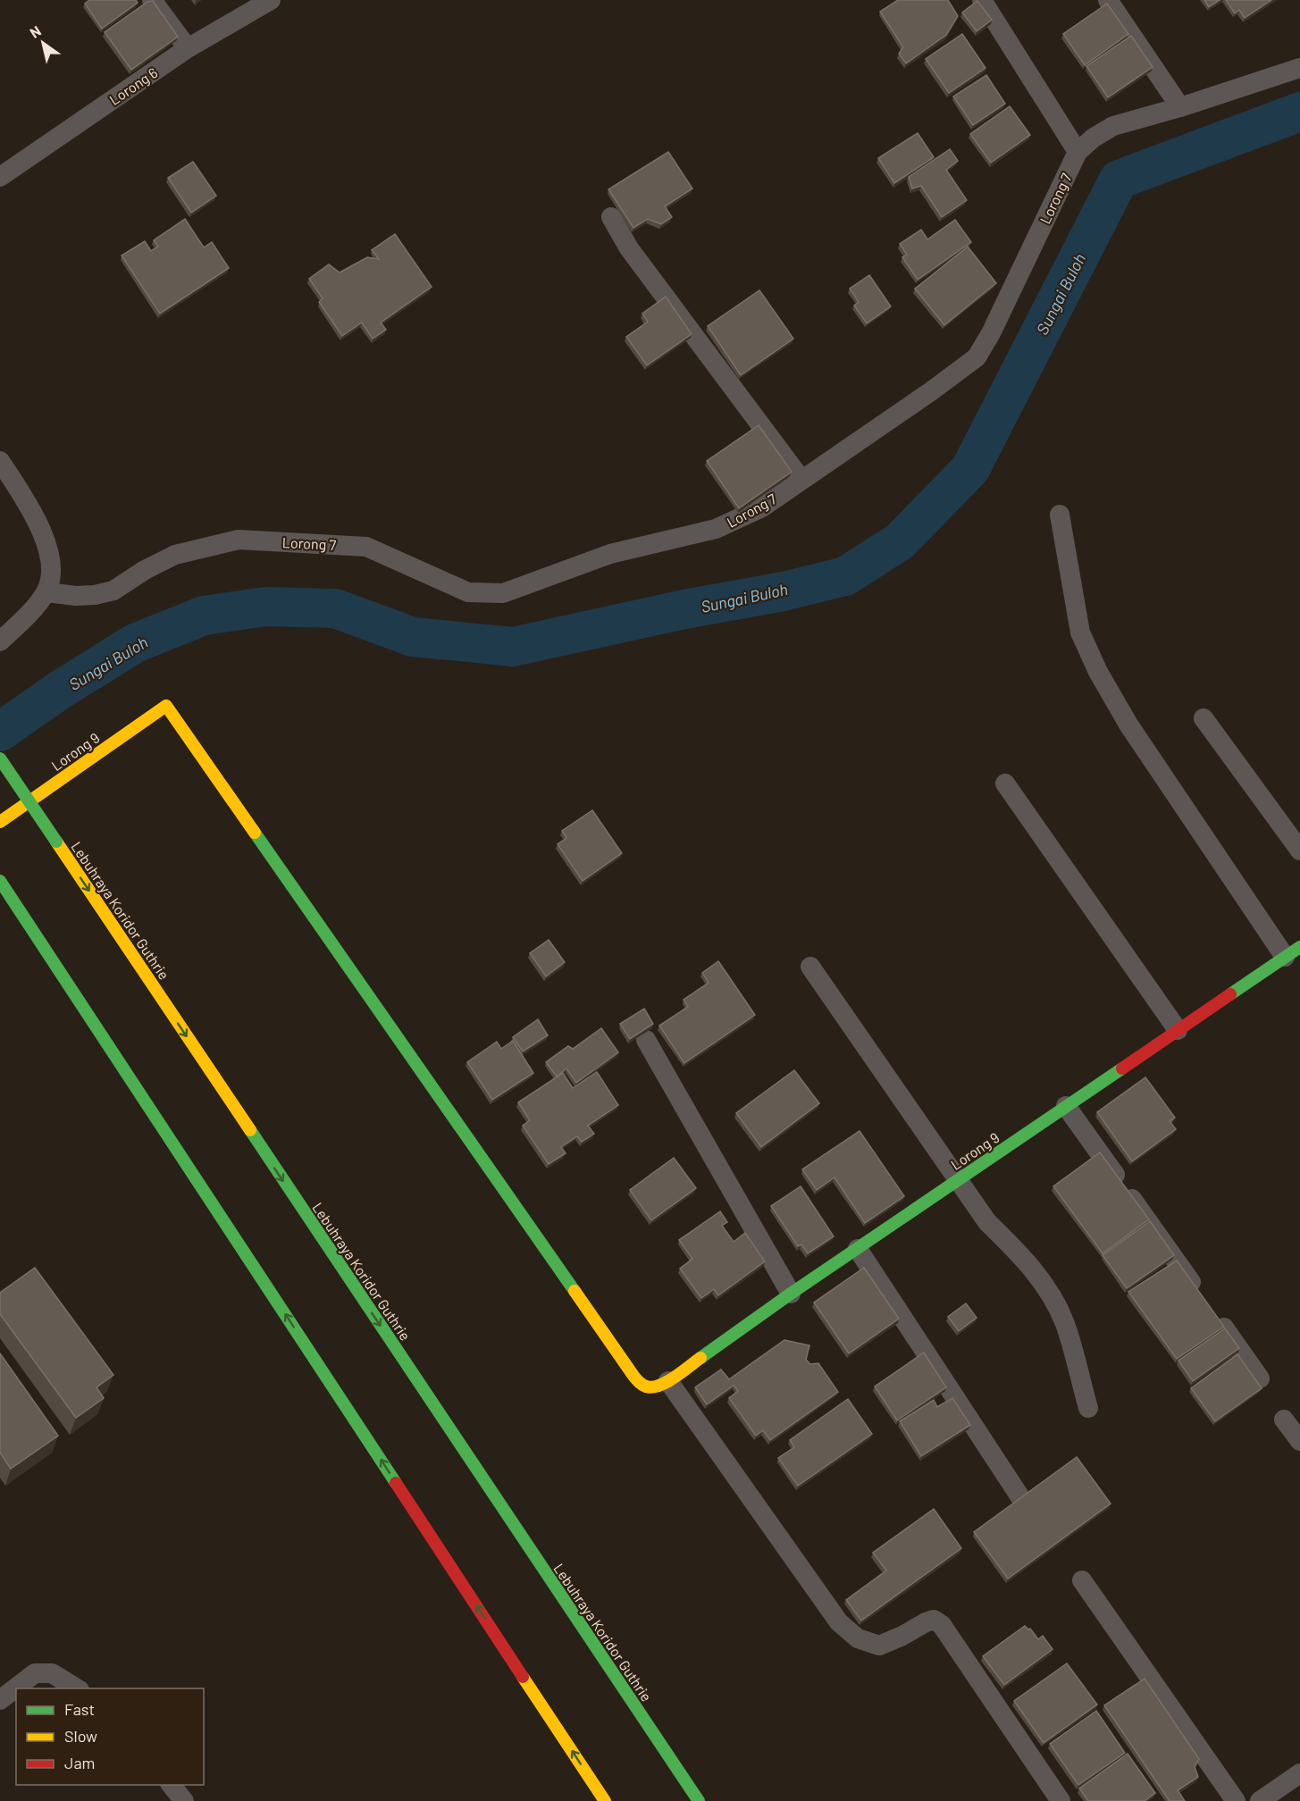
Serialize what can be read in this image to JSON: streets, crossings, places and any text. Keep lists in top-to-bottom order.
{
  "streets": {
    "main road": ["Lorong 9", "Lebuhraya Koridor Guthrie"],
    "street": ["Lorong 6", "Lorong 7"]
  },
  "water": ["Sungai Buloh"],
  "legend": ["Fast", "Slow", "Jam"],
  "north": "top left"
}
